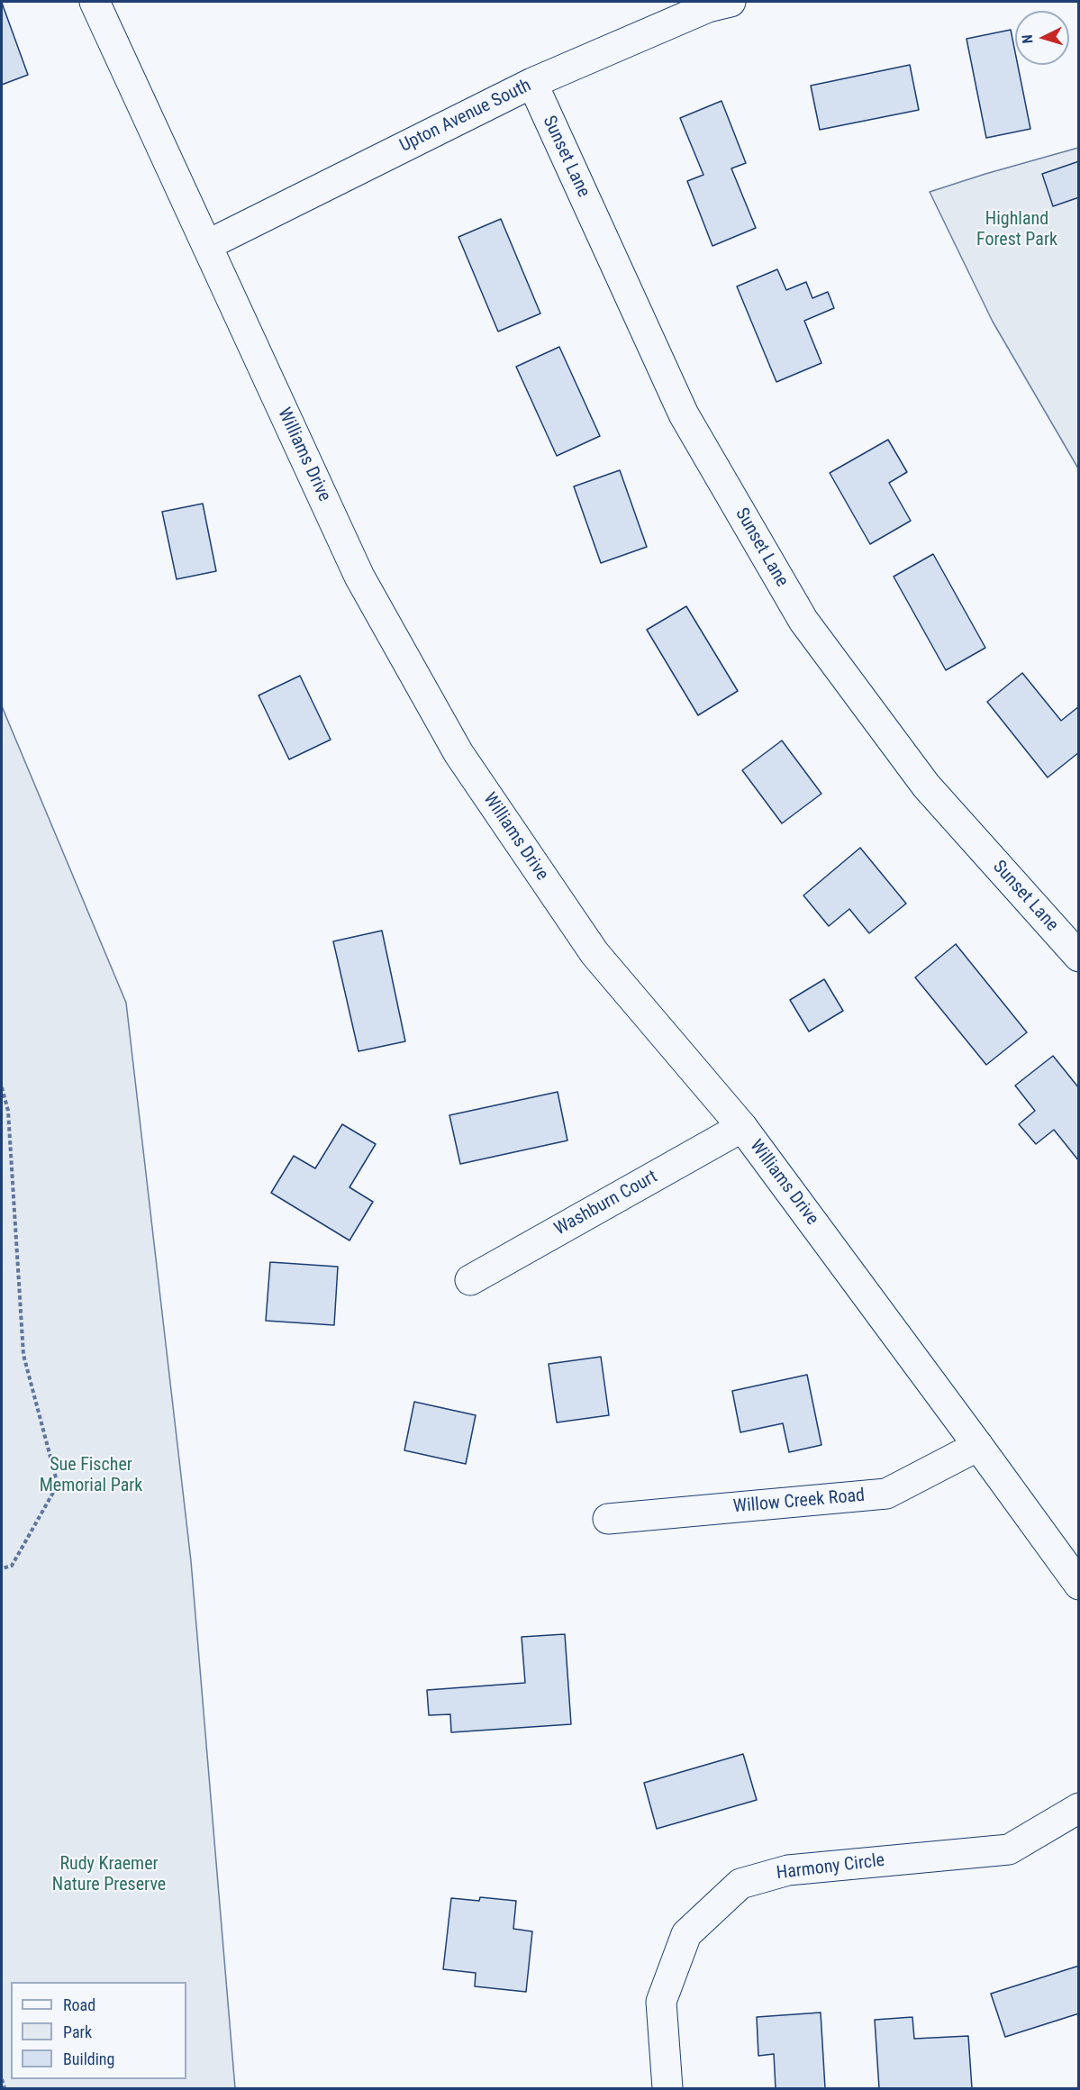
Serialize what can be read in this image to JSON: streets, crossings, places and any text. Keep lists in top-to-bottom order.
{
  "streets": {
    "street": [
      "Upton Avenue South",
      "Sunset Lane",
      "Williams Drive",
      "Washburn Court",
      "Willow Creek Road",
      "Harmony Circle"
    ]
  },
  "crossings": [
    ["Upton Avenue South", "Sunset Lane"],
    ["Upton Avenue South", "Williams Drive"],
    ["Williams Drive", "Washburn Court"],
    ["Williams Drive", "Willow Creek Road"]
  ],
  "parks": ["Highland Forest Park", "Sue Fischer Memorial Park", "Rudy Kraemer Nature Preserve"],
  "legend": ["Road", "Park", "Building"],
  "north": "left"
}
